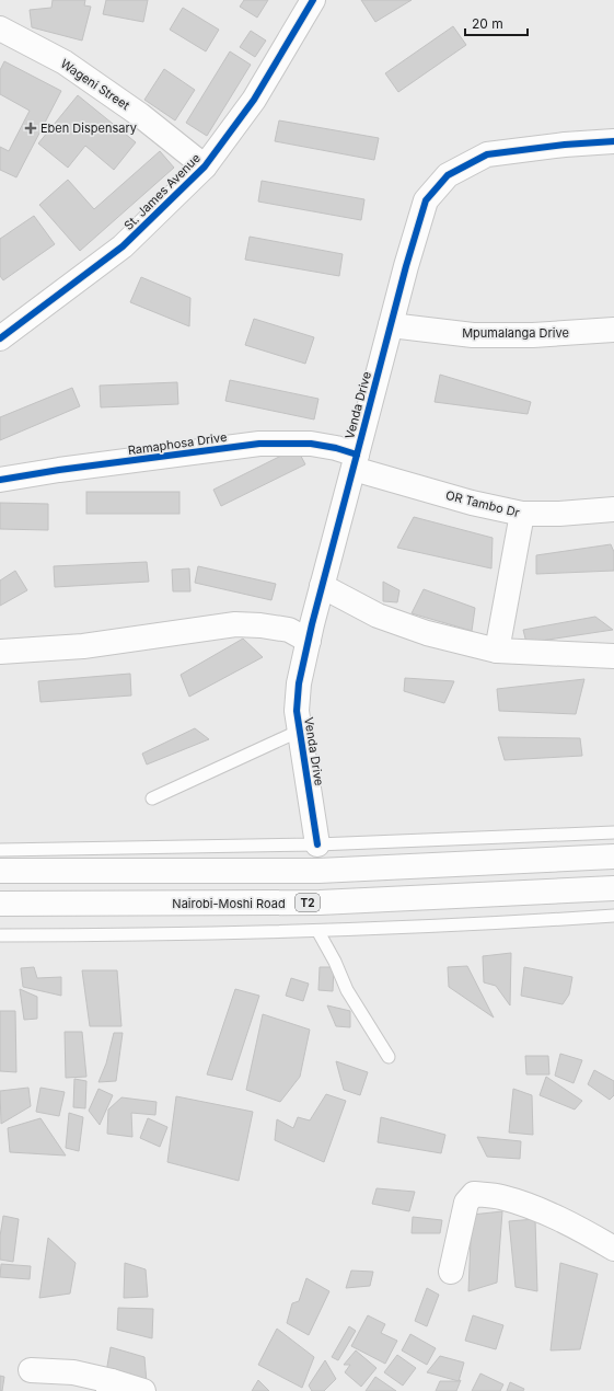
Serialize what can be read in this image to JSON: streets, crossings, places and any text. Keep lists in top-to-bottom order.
{
  "streets": {
    "main road": [
      "Wageni Street",
      "St. James Avenue",
      "Mpumalanga Drive",
      "Venda Drive",
      "Ramaphosa Drive",
      "OR Tambo Dr",
      "T2",
      "Nairobi-Moshi Road"
    ]
  },
  "crossings": [
    ["Wageni Street", "St. James Avenue"],
    ["Mpumalanga Drive", "Venda Drive"],
    ["Venda Drive", "Ramaphosa Drive"],
    ["Venda Drive", "OR Tambo Dr"],
    ["Ramaphosa Drive", "OR Tambo Dr"]
  ],
  "places": {
    "health": ["Eben Dispensary"]
  },
  "scale_bar": "20 m"
}
